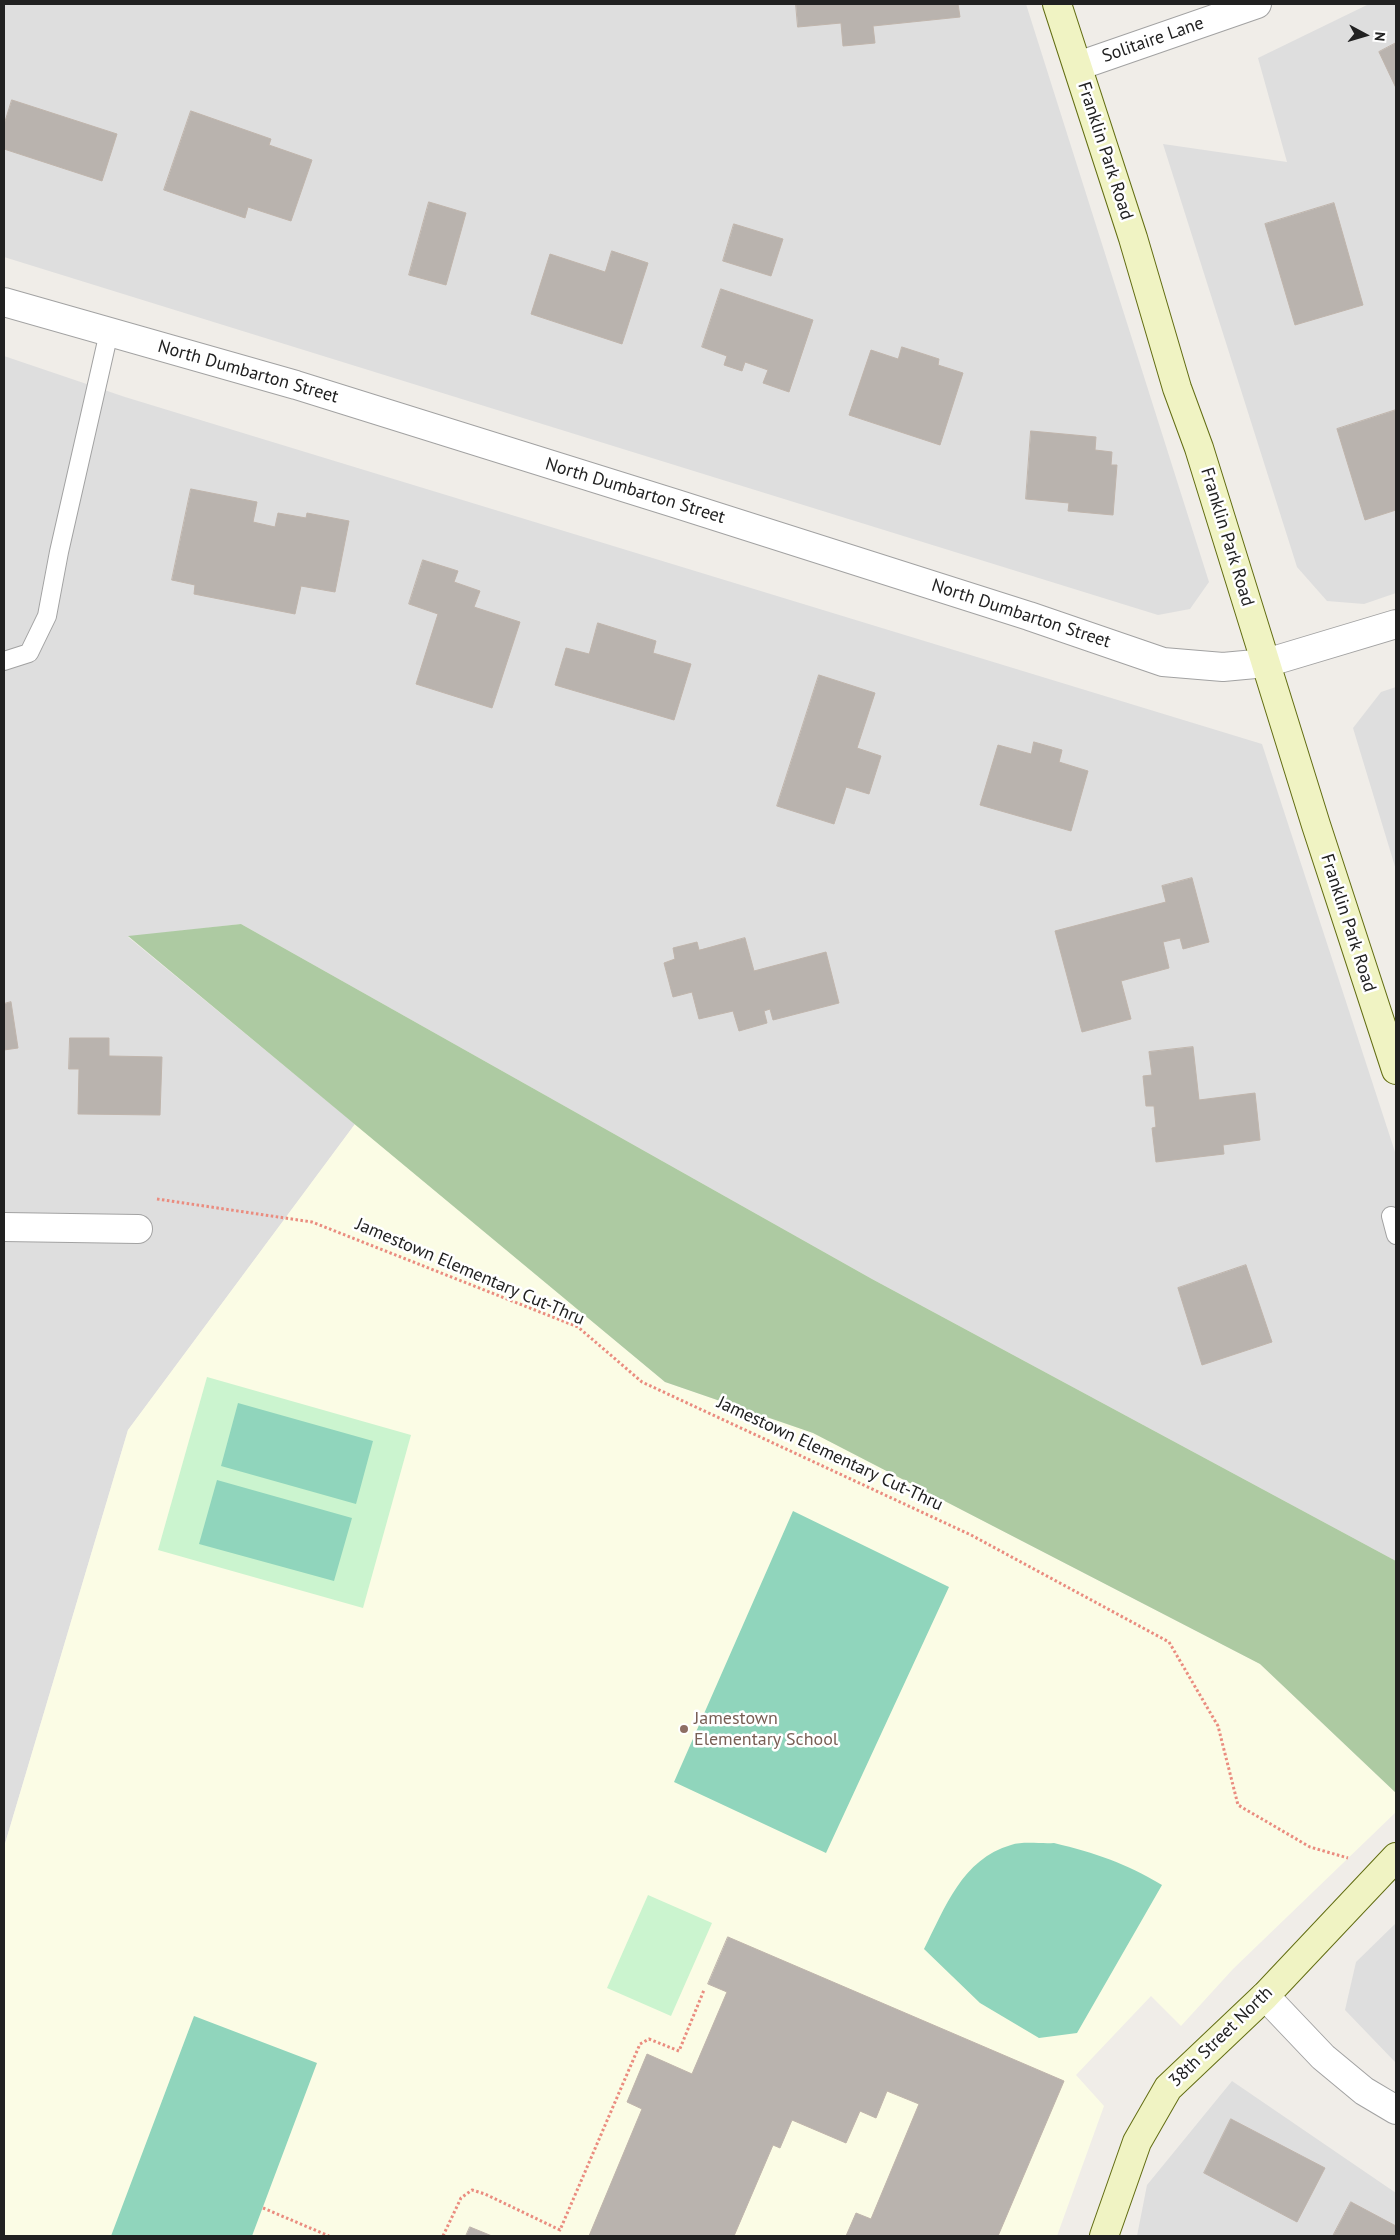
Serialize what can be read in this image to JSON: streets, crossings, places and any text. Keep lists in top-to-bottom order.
{
  "streets": {
    "street": [
      "Solitaire Lane",
      "Franklin Park Road",
      "North Dumbarton Street",
      "38th Street North"
    ],
    "path": ["Jamestown Elementary Cut-Thru"]
  },
  "crossings": [
    ["Solitaire Lane", "Franklin Park Road"],
    ["Franklin Park Road", "North Dumbarton Street"],
    ["Jamestown Elementary Cut-Thru", "38th Street North"]
  ],
  "places": ["Jamestown Elementary School"],
  "north": "right"
}
